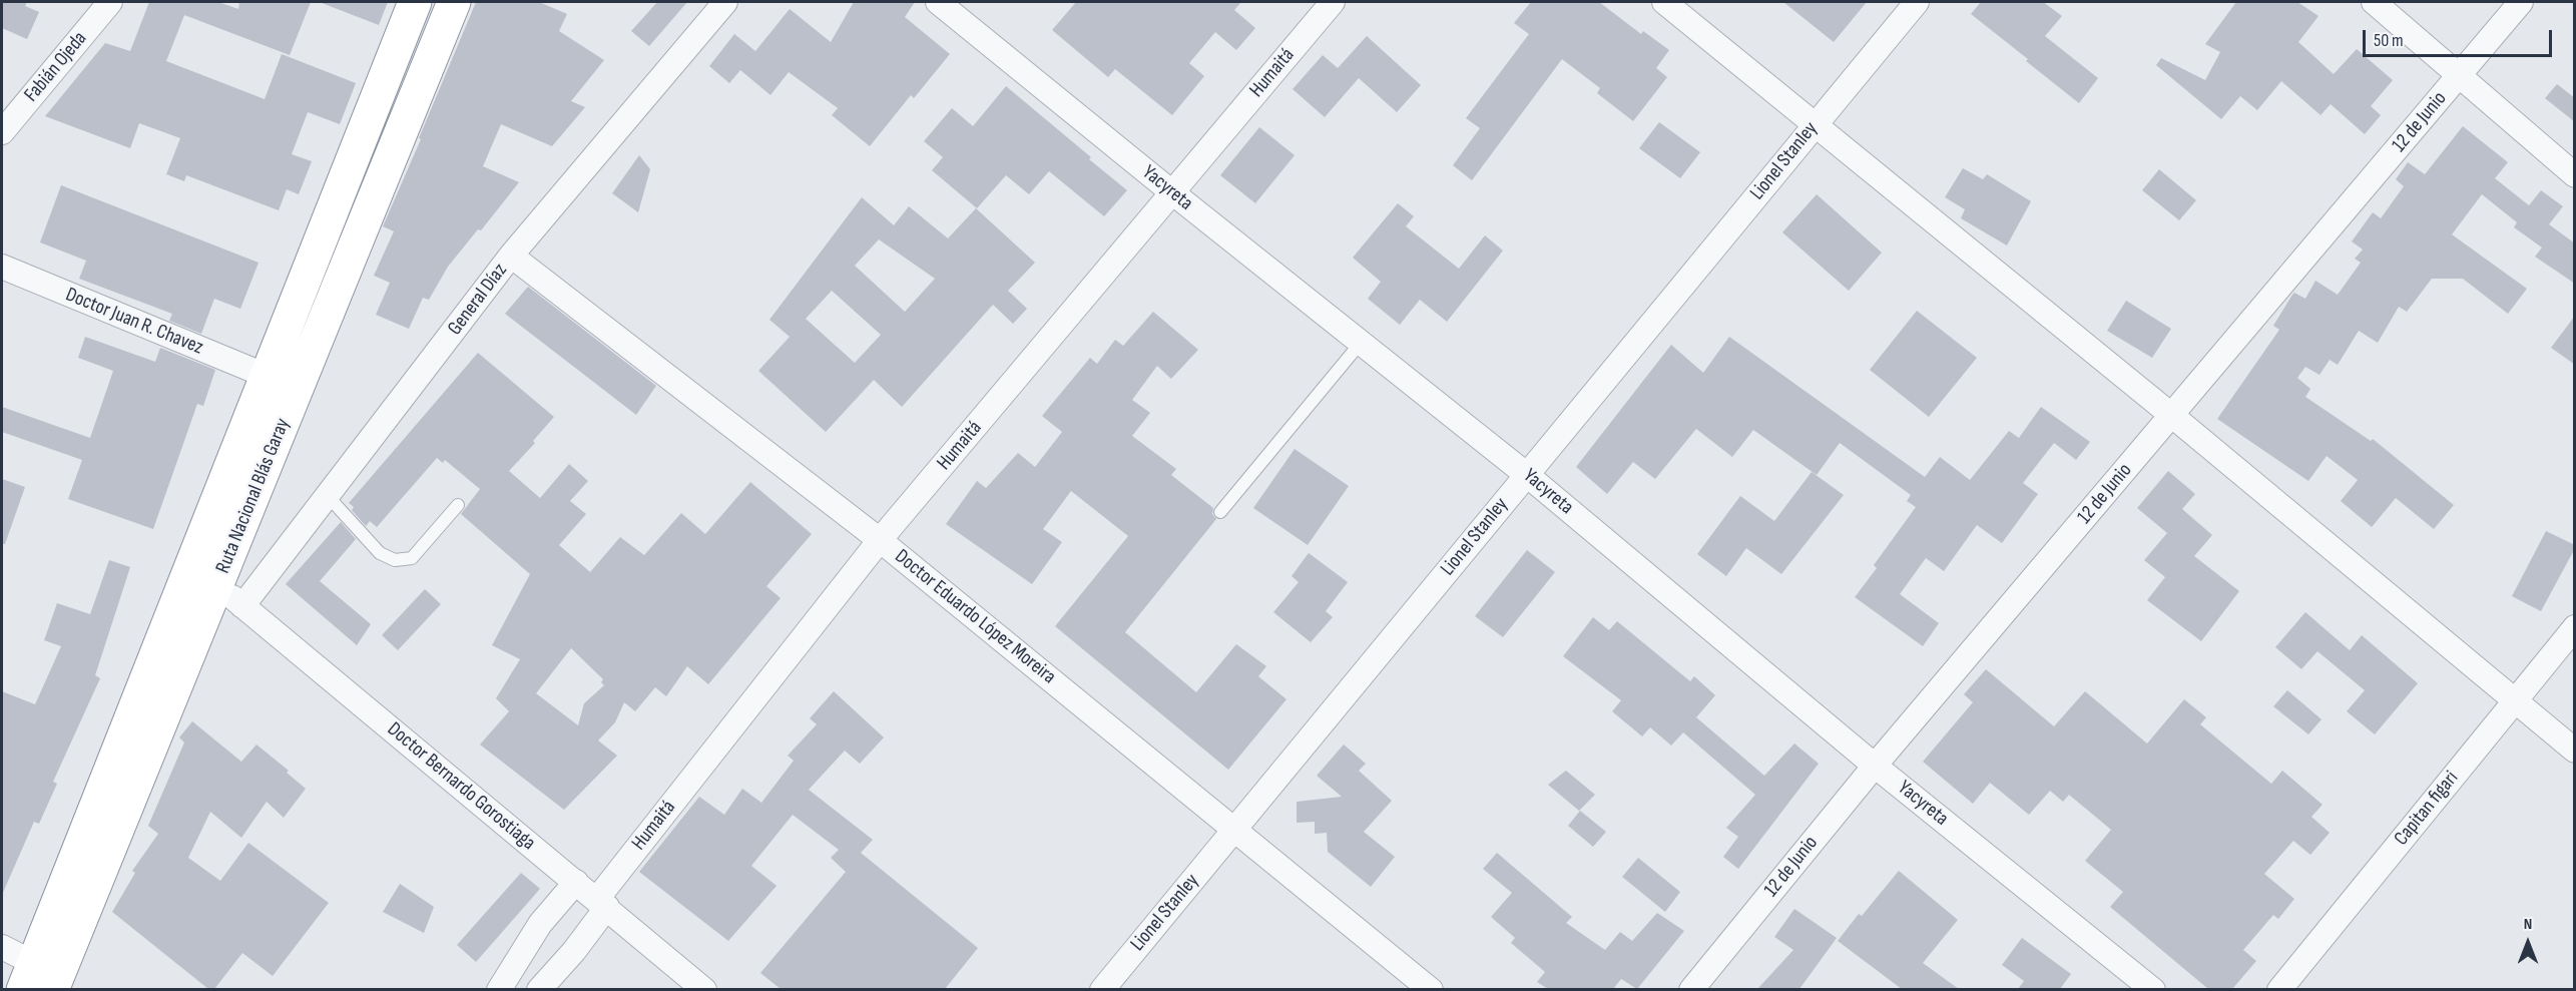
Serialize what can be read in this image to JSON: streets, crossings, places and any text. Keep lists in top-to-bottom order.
{
  "streets": {
    "highway": ["Ruta Nacional Blás Garay"],
    "street": [
      "Fabián Ojeda",
      "Humaitá",
      "12 de Junio",
      "Lionel Stanley",
      "Yacyreta",
      "General Díaz",
      "Doctor Juan R. Chavez",
      "Doctor Eduardo López Moreira",
      "Doctor Bernardo Gorostiaga",
      "Capitan figari"
    ]
  },
  "crossings": [
    ["Humaitá", "Yacyreta"],
    ["Humaitá", "Doctor Eduardo López Moreira"],
    ["Humaitá", "Doctor Bernardo Gorostiaga"],
    ["12 de Junio", "Yacyreta"],
    ["Lionel Stanley", "Yacyreta"],
    ["Lionel Stanley", "Doctor Eduardo López Moreira"],
    ["General Díaz", "Doctor Eduardo López Moreira"],
    ["General Díaz", "Doctor Bernardo Gorostiaga"],
    ["Doctor Juan R. Chavez", "Ruta Nacional Blás Garay"],
    ["Ruta Nacional Blás Garay", "Doctor Bernardo Gorostiaga"]
  ],
  "scale_bar": "50 m",
  "north": "top"
}
